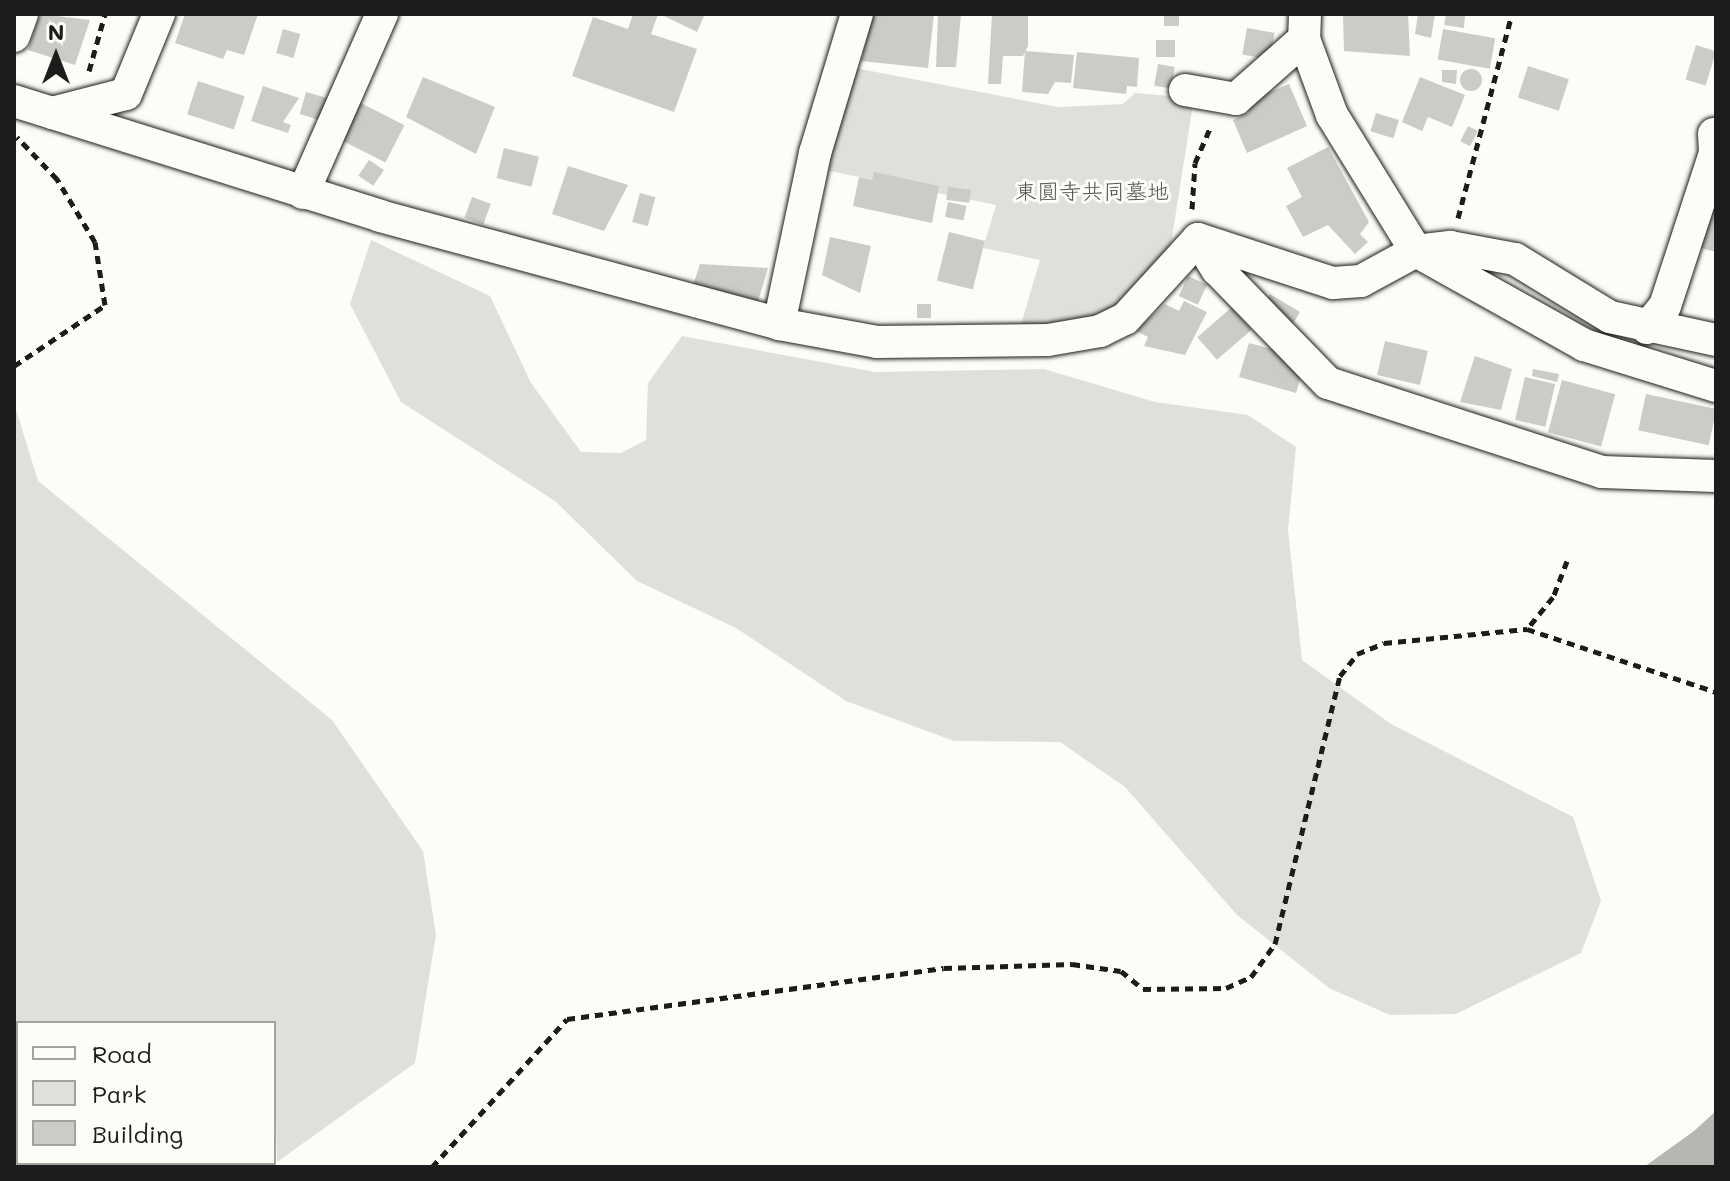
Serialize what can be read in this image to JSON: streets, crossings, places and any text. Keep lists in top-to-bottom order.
{
  "parks": ["東圓寺共同墓地"],
  "legend": ["Road", "Park", "Building"],
  "north": "top"
}
